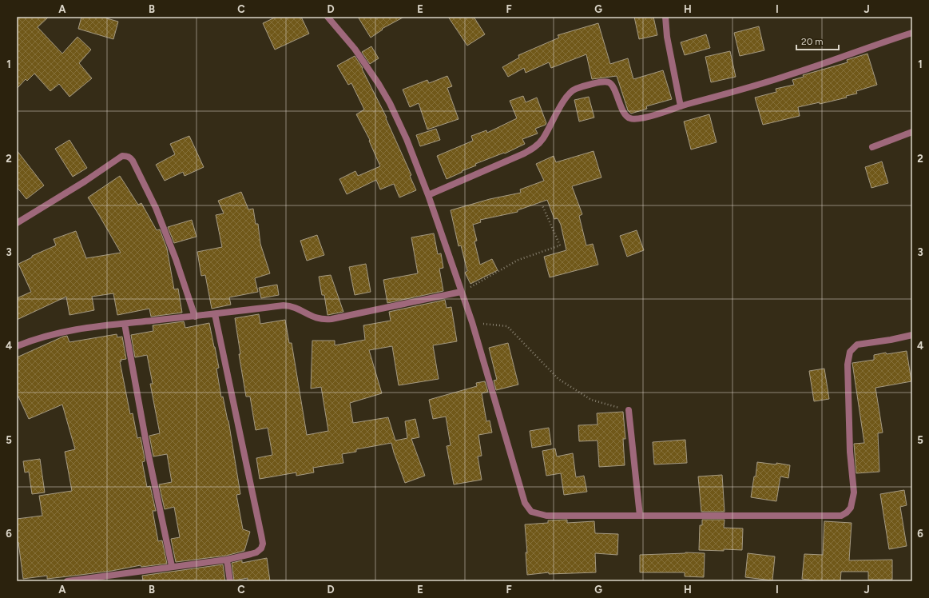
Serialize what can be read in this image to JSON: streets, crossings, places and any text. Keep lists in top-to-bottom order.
{
  "scale_bar": "20 m",
  "grid": {
    "columns": [
      "A",
      "B",
      "C",
      "D",
      "E",
      "F",
      "G",
      "H",
      "I",
      "J"
    ],
    "rows": [
      "1",
      "2",
      "3",
      "4",
      "5",
      "6"
    ]
  }
}
